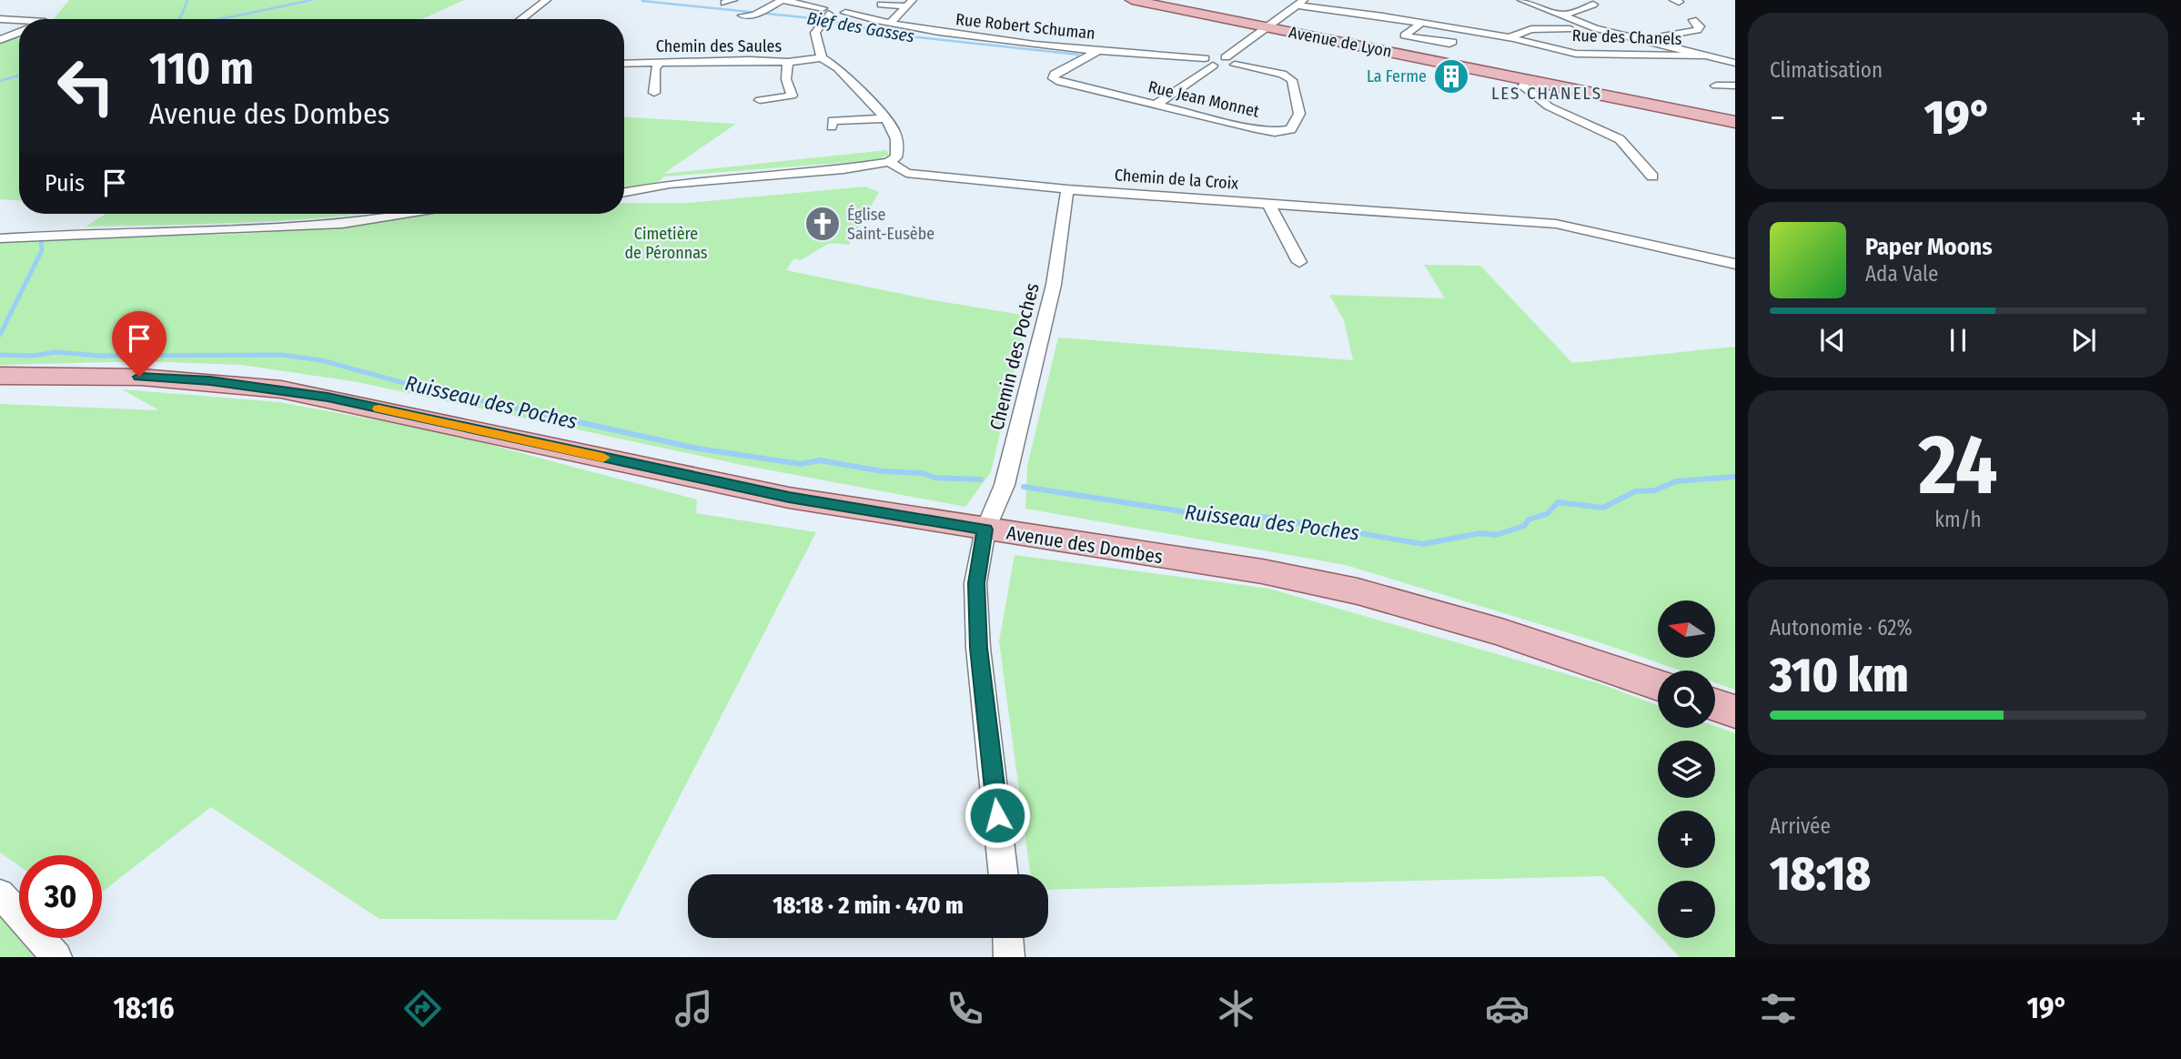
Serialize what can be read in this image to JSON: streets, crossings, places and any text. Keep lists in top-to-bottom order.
{
  "streets": {
    "main road": ["Avenue de Lyon", "Avenue des Dombes"],
    "street": [
      "Rue Robert Schuman",
      "Rue des Chanels",
      "Chemin des Saules",
      "Rue Jean Monnet",
      "Chemin de la Croix",
      "Chemin des Poches"
    ]
  },
  "crossings": [
    ["Rue Robert Schuman", "Rue Jean Monnet"],
    ["Chemin de la Croix", "Chemin des Poches"],
    ["Chemin des Poches", "Avenue des Dombes"]
  ],
  "districts": ["LES CHANELS"],
  "water": ["Bief des Gasses", "Ruisseau des Poches"],
  "parks": ["Cimetière de Péronnas"],
  "places": {
    "building": ["La Ferme"],
    "church": ["Église Saint-Eusèbe"]
  },
  "north": "left",
  "page": {
    "tile": [
      "Climatisation",
      ["24", "km/h"],
      ["Autonomie · 62%", "310 km"],
      ["Arrivée", "18:18"]
    ],
    "turn": ["110 m", "Avenue des Dombes"],
    "heat": ["−", "19°", "+"],
    "then": "Puis",
    "song": ["Paper Moons", "Ada Vale"],
    "map_buttons": ["+", "−"],
    "limit": "30",
    "trip": "18:18 · 2 min · 470 m",
    "tabs": ["18:16", "19°"]
  }
}
